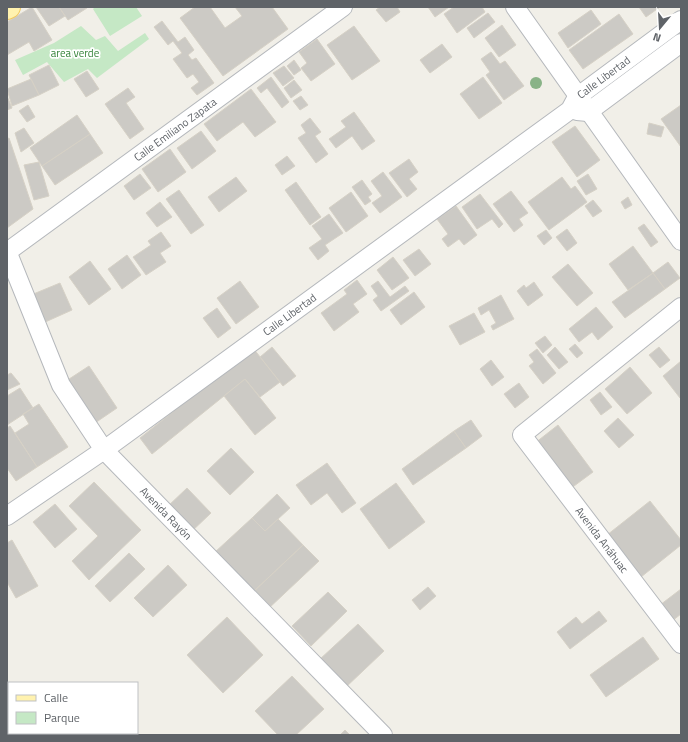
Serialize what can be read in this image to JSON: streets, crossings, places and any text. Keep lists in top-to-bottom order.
{
  "streets": {
    "street": [
      "Calle Libertad",
      "Calle Emiliano Zapata",
      "Avenida Rayón",
      "Avenida Anáhuac"
    ]
  },
  "crossings": [
    ["Calle Libertad", "Avenida Rayón"],
    ["Calle Emiliano Zapata", "Avenida Rayón"]
  ],
  "parks": ["area verde"],
  "legend": ["Calle", "Parque"],
  "north": "bottom"
}
